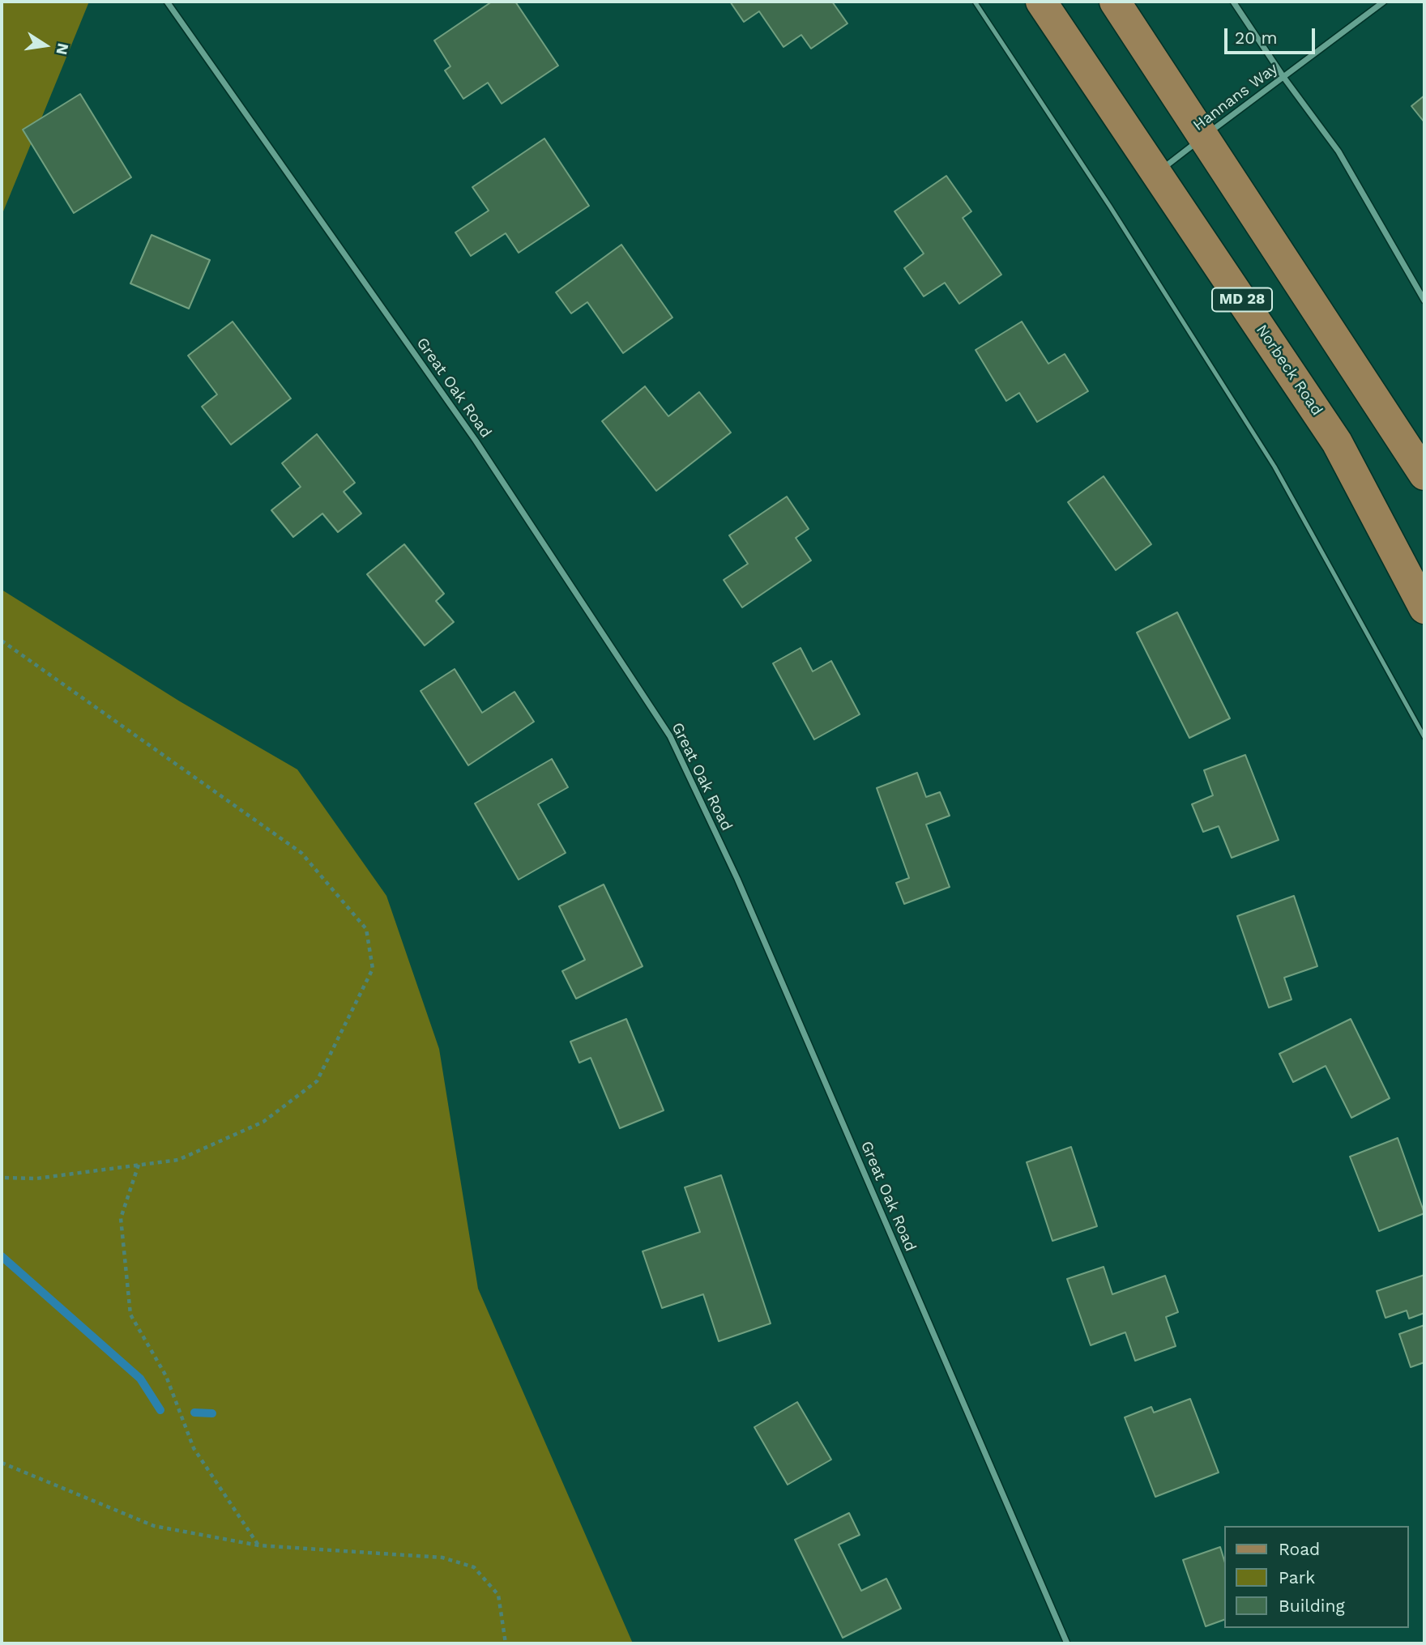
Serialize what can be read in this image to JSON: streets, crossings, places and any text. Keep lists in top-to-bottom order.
{
  "streets": {
    "main road": ["MD 28", "Norbeck Road"],
    "street": ["Hannans Way", "Great Oak Road"]
  },
  "crossings": [
    ["Hannans Way", "Norbeck Road"]
  ],
  "legend": ["Road", "Park", "Building"],
  "scale_bar": "20 m",
  "north": "right"
}
